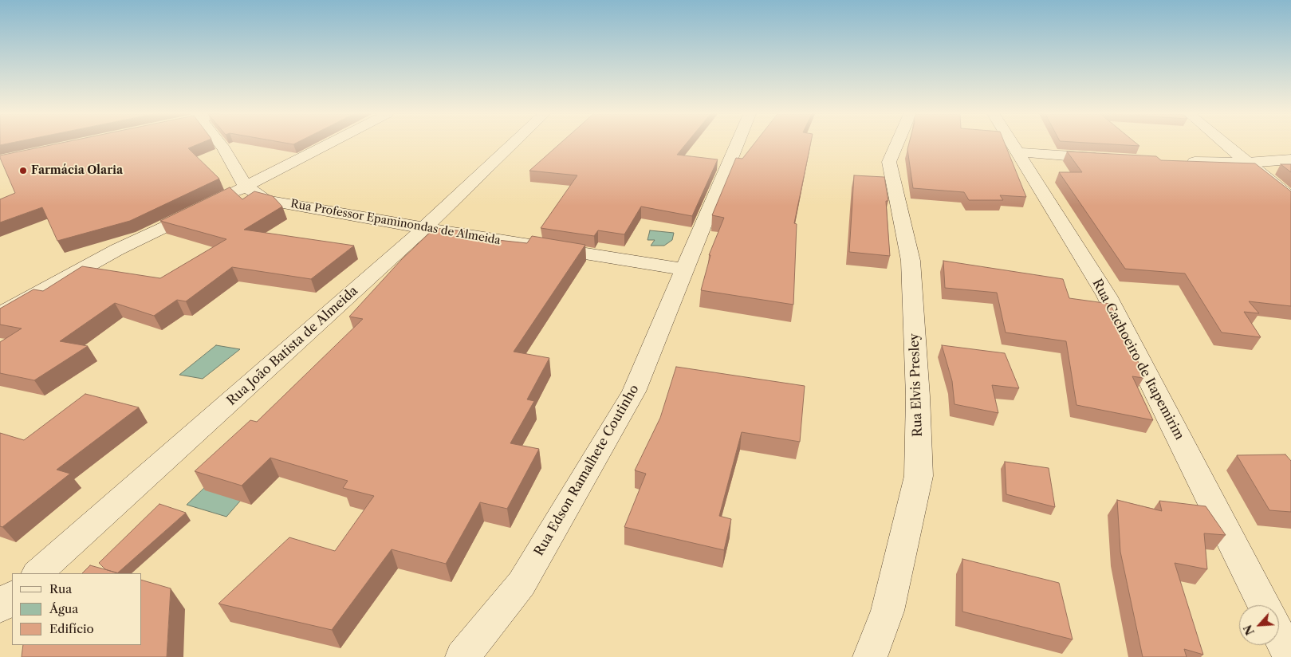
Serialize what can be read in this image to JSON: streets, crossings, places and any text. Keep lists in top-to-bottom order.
{
  "streets": {
    "street": [
      "Rua Professor Epaminondas de Almeida",
      "Rua João Batista de Almeida",
      "Rua Cachoeiro de Itapemirim",
      "Rua Elvis Presley",
      "Rua Edson Ramalhete Coutinho"
    ]
  },
  "crossings": [
    ["Rua Professor Epaminondas de Almeida", "Rua João Batista de Almeida"],
    ["Rua Professor Epaminondas de Almeida", "Rua Edson Ramalhete Coutinho"]
  ],
  "places": ["Farmácia Olaria"],
  "legend": ["Rua", "Água", "Edifício"],
  "north": "bottom left"
}
